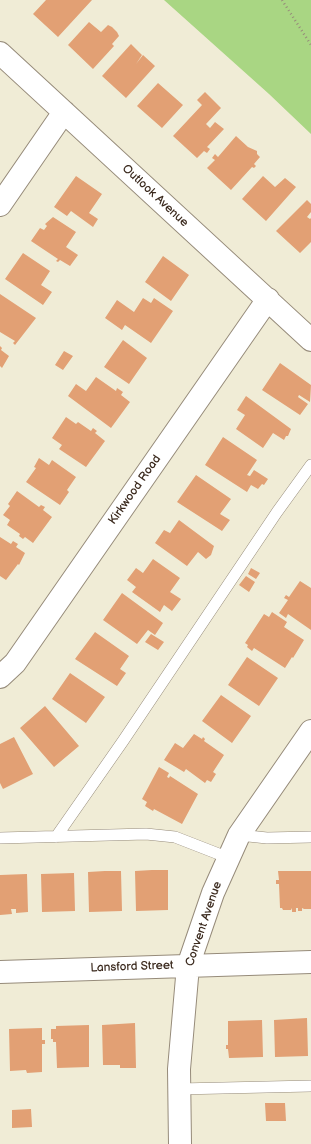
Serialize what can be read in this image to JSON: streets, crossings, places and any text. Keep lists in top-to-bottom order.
{
  "streets": {
    "street": [
      "Outlook Avenue",
      "Kirkwood Road",
      "Convent Avenue",
      "Lansford Street"
    ]
  },
  "crossings": [
    ["Outlook Avenue", "Kirkwood Road"],
    ["Convent Avenue", "Lansford Street"]
  ]
}
